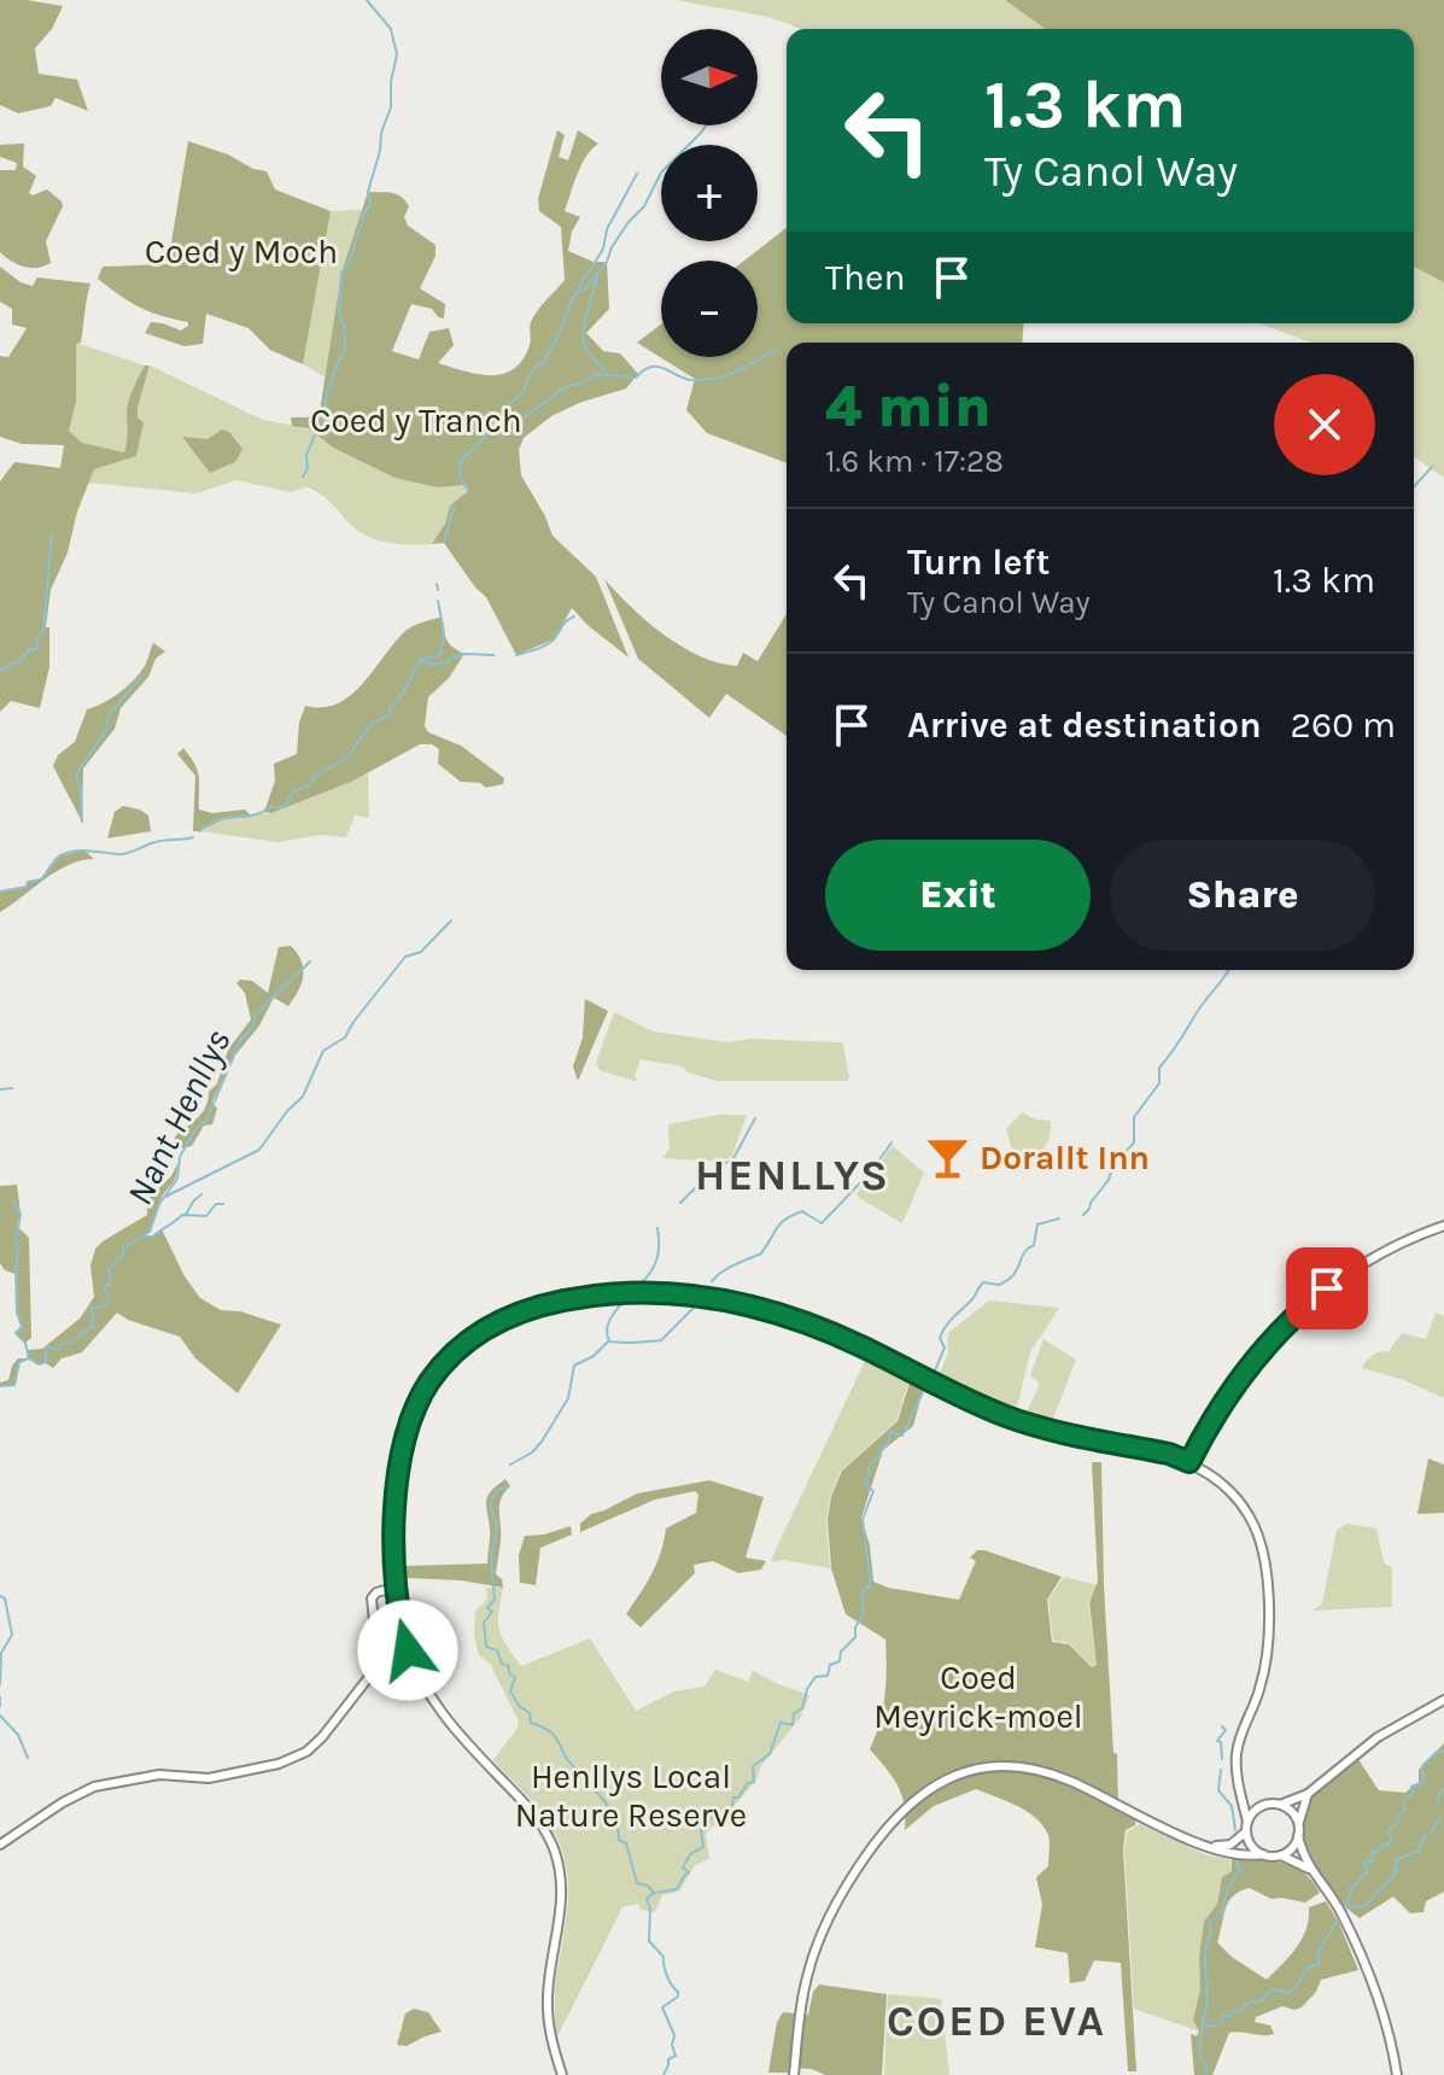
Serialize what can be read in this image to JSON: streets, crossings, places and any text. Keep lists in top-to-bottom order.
{
  "districts": ["HENLLYS", "COED EVA"],
  "water": ["Nant Henllys"],
  "parks": [
    "Coed y Moch",
    "Coed y Tranch",
    "Coed Meyrick-moel",
    "Henllys Local Nature Reserve"
  ],
  "places": {
    "bar": ["Dorallt Inn"]
  },
  "north": "right",
  "page": {
    "map_buttons": ["+", "−"],
    "turn": ["1.3 km", "Ty Canol Way"],
    "then": "Then",
    "heading": ["4 min", "1.6 km · 17:28"],
    "list": [
      {
        "name": "Turn left",
        "note": "Ty Canol Way",
        "value": "1.3 km"
      },
      {
        "name": "Arrive at destination",
        "value": "260 m"
      }
    ],
    "buttons": ["Exit", "Share"]
  }
}
